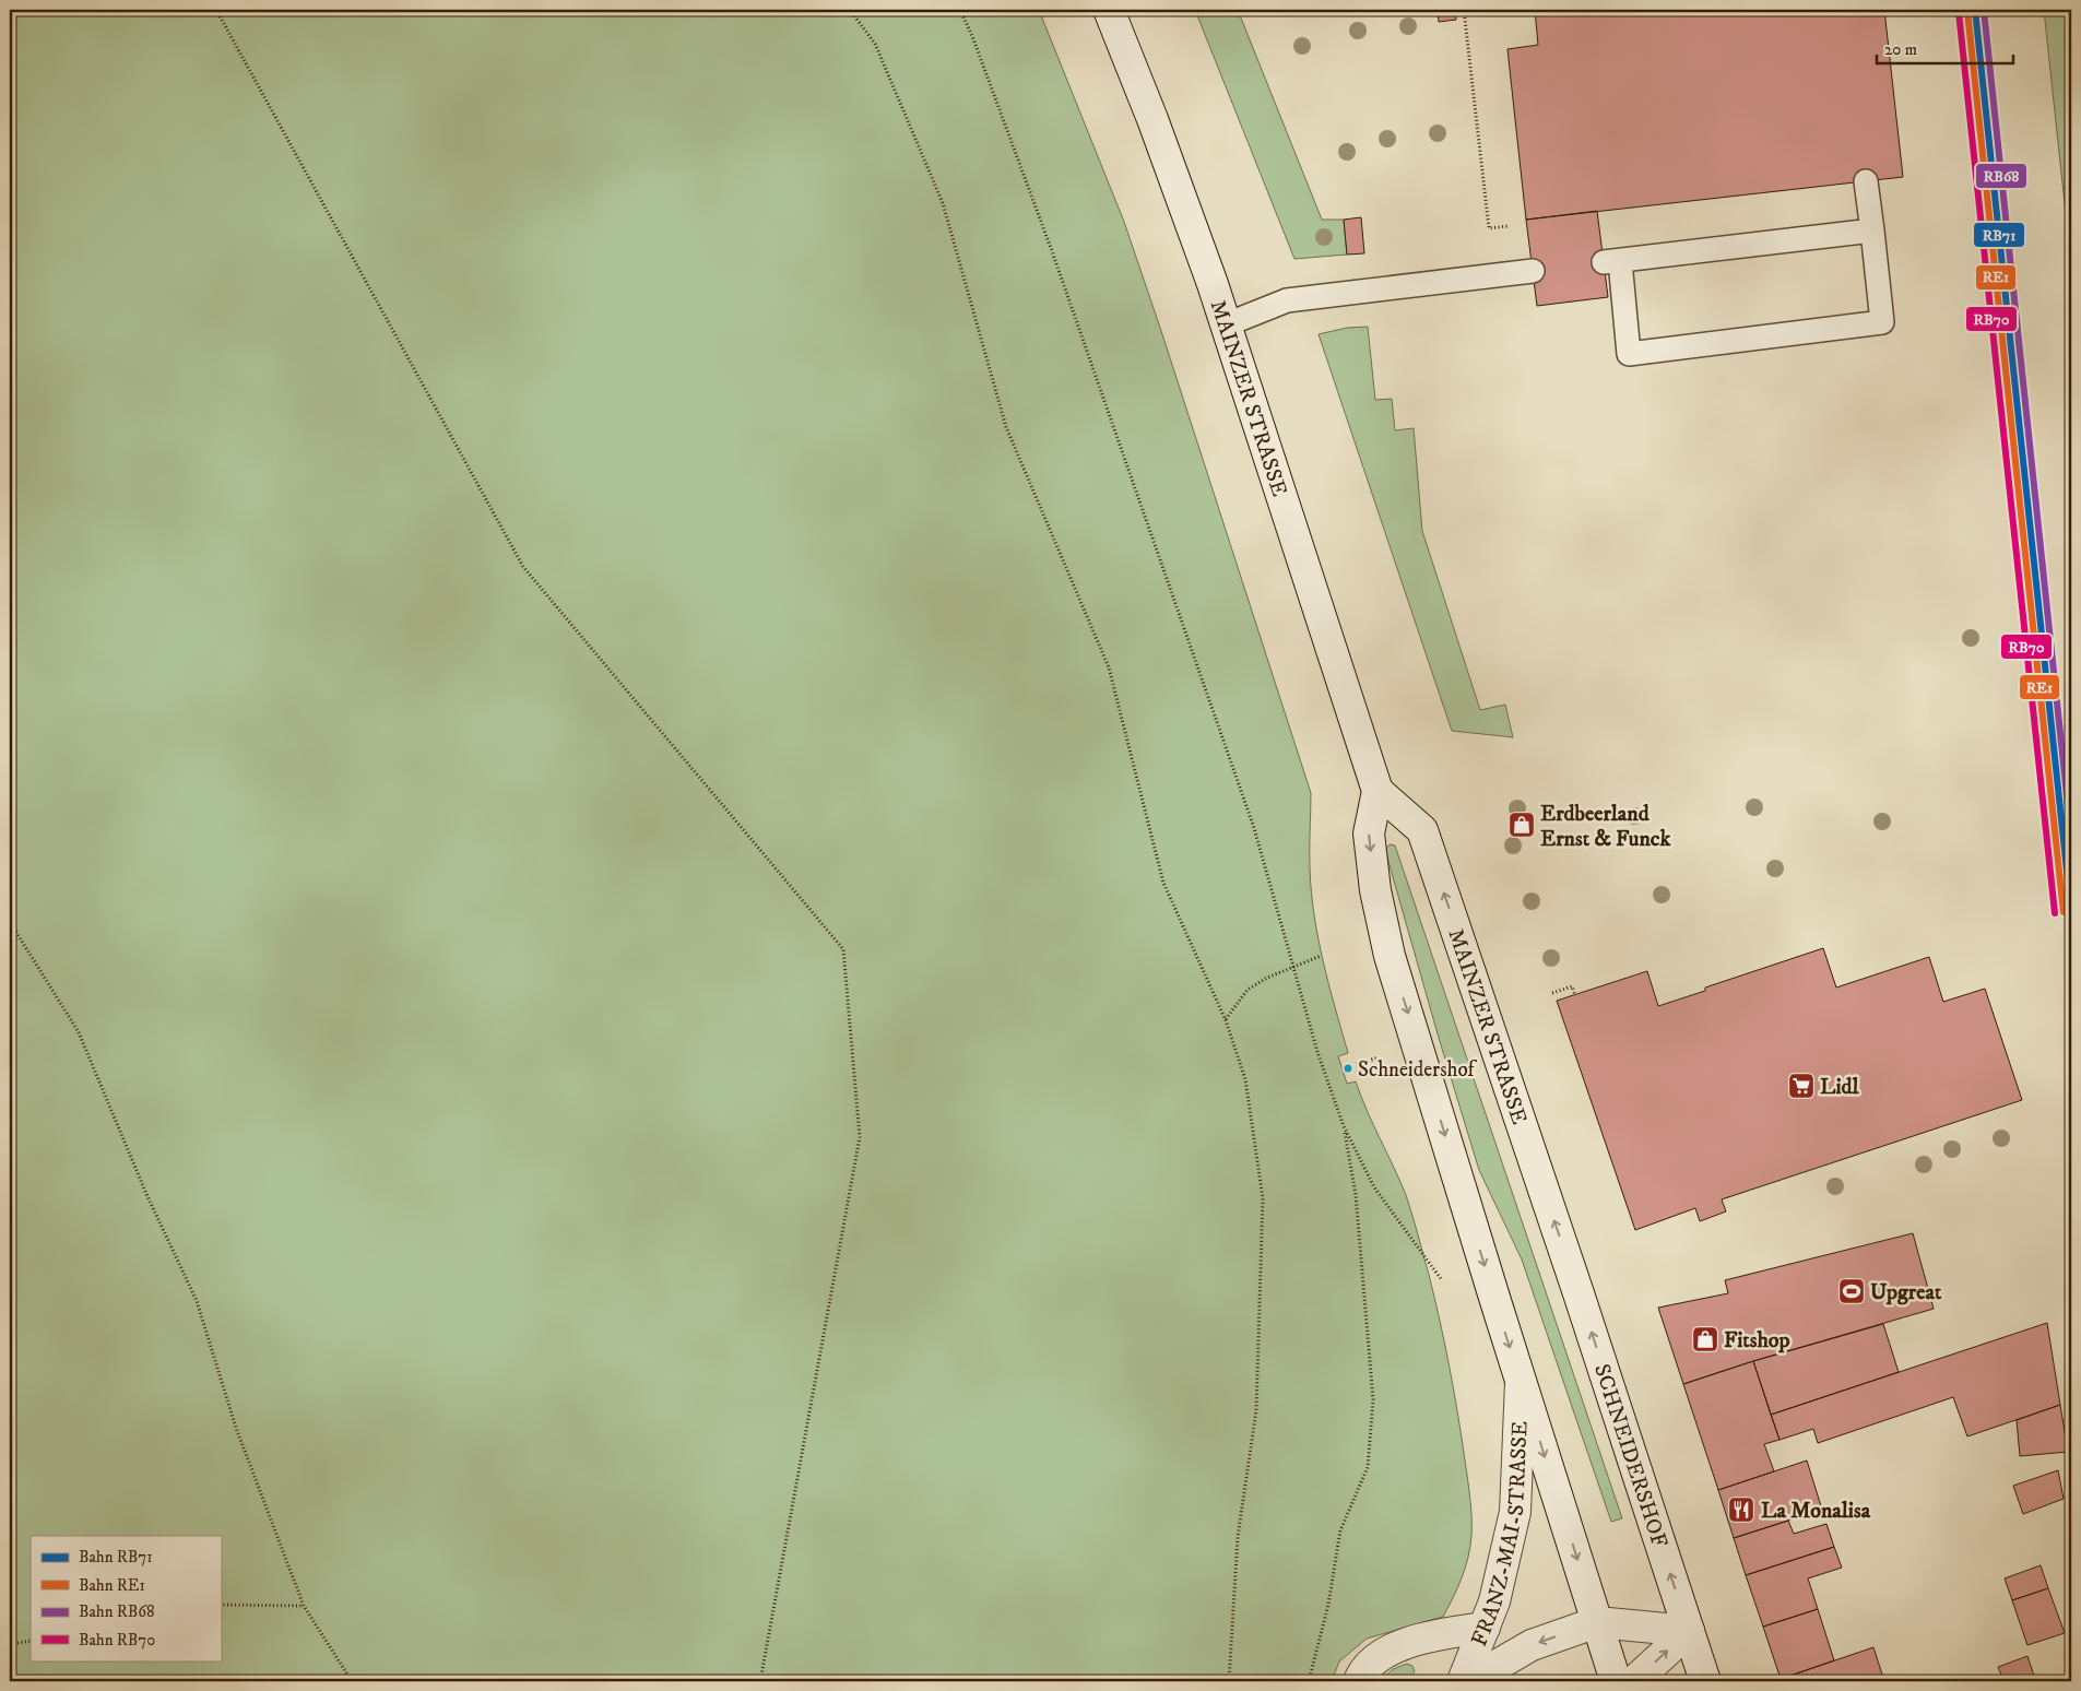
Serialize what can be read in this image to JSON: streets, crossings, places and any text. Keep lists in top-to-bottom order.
{
  "streets": {
    "main road": ["MAINZER STRASSE", "SCHNEIDERSHOF", "FRANZ-MAI-STRASSE"]
  },
  "crossings": [
    ["MAINZER STRASSE", "SCHNEIDERSHOF"],
    ["MAINZER STRASSE", "FRANZ-MAI-STRASSE"]
  ],
  "places": {
    "shop": ["Erdbeerland Ernst & Funck", "Fitshop"],
    "other": ["Schneidershof"],
    "supermarket": ["Lidl"],
    "sports": ["Upgreat"],
    "restaurant": ["La Monalisa"]
  },
  "lines": [
    "rail line RB71",
    "rail line RB68",
    "rail line RE1",
    "rail line RB70"
  ],
  "legend": [
    "Bahn RB71",
    "Bahn RE1",
    "Bahn RB68",
    "Bahn RB70"
  ],
  "scale_bar": "20 m"
}
